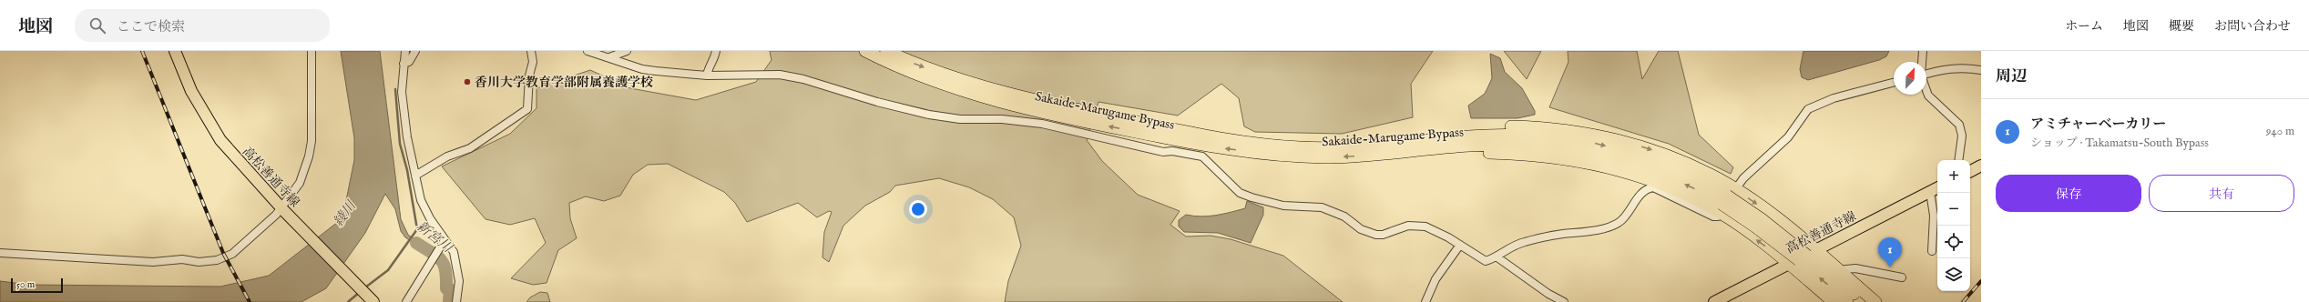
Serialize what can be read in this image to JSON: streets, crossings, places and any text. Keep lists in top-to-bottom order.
{
  "streets": {
    "highway": ["Sakaide-Marugame Bypass"],
    "main road": ["高松善通寺線"]
  },
  "crossings": [
    ["Sakaide-Marugame Bypass", "高松善通寺線"]
  ],
  "water": ["綾川", "新宮川"],
  "places": ["香川大学教育学部附属養護学校"],
  "scale_bar": "50 m",
  "north": "top right",
  "page": {
    "header": "地図",
    "search": "ここで検索",
    "nav": [
      "ホーム",
      "地図",
      "概要",
      "お問い合わせ"
    ],
    "heading": "周辺",
    "list": [
      {
        "mark": "1",
        "name": "アミチャーベーカリー",
        "note": "ショップ · Takamatsu-South Bypass",
        "value": "940 m"
      }
    ],
    "map_buttons": ["+", "−"],
    "buttons": ["保存", "共有"],
    "pins": "1",
    "scale": "50 m"
  }
}
